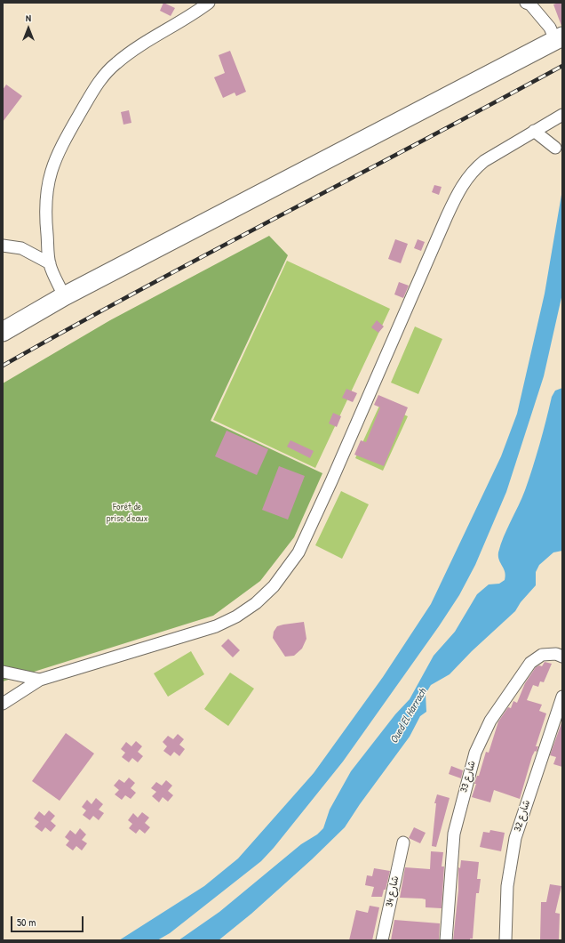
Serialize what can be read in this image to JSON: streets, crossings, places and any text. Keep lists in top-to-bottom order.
{
  "streets": {
    "street": ["شارع 33", "شارع 32", "شارع 34"]
  },
  "water": ["Oued El Harrach"],
  "parks": ["Forêt de prise d'eaux"],
  "scale_bar": "50 m",
  "north": "top"
}
